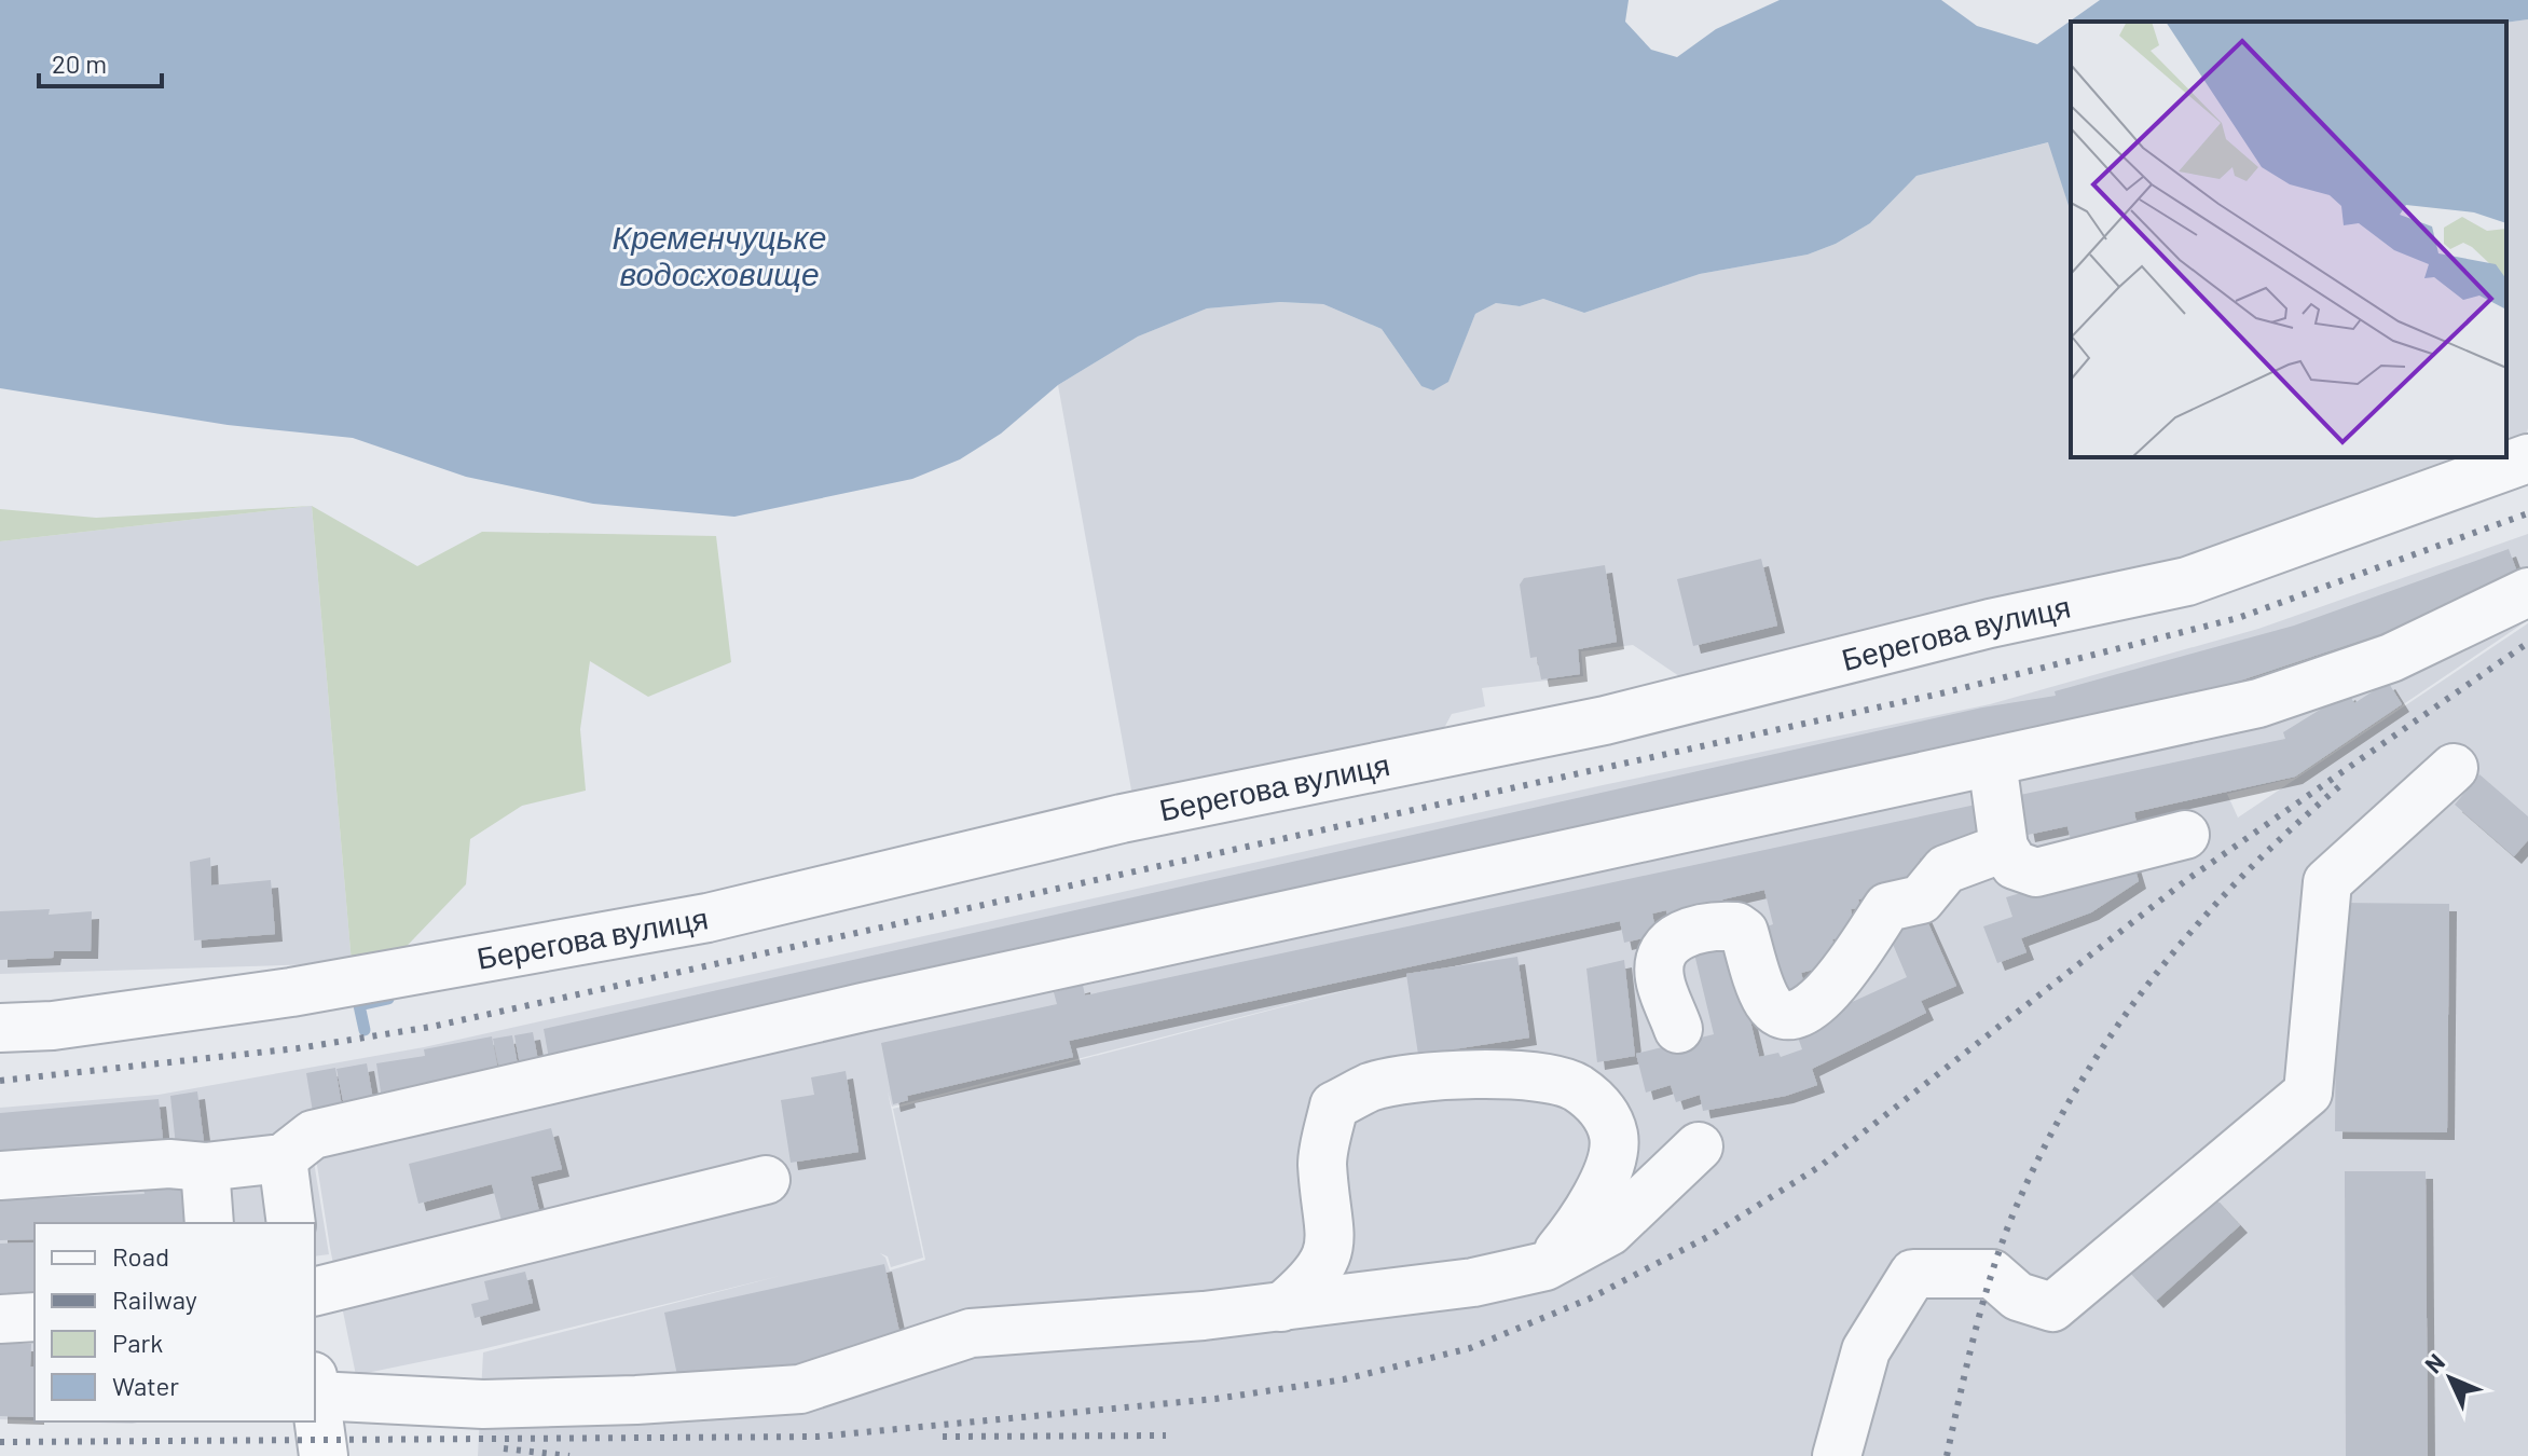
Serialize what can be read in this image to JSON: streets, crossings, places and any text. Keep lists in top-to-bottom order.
{
  "streets": {
    "street": ["Берегова вулиця"]
  },
  "water": ["Кременчуцьке водосховище"],
  "legend": [
    "Road",
    "Railway",
    "Park",
    "Water"
  ],
  "scale_bar": "20 m",
  "north": "top left"
}
